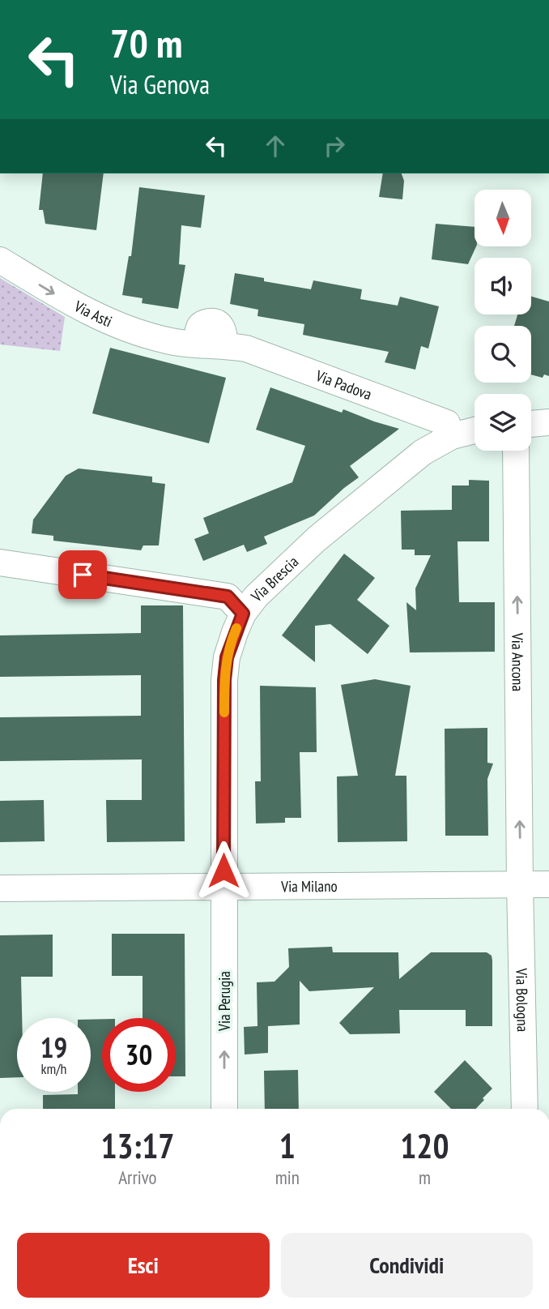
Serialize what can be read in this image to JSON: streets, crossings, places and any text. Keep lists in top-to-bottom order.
{
  "streets": {
    "street": [
      "Via Asti",
      "Via Padova",
      "Via Brescia",
      "Via Ancona",
      "Via Milano",
      "Via Bologna",
      "Via Perugia"
    ]
  },
  "crossings": [
    ["Via Asti", "Via Padova"],
    ["Via Padova", "Via Brescia"],
    ["Via Brescia", "Via Milano"],
    ["Via Brescia", "Via Perugia"],
    ["Via Ancona", "Via Milano"],
    ["Via Ancona", "Via Bologna"],
    ["Via Milano", "Via Bologna"],
    ["Via Milano", "Via Perugia"]
  ],
  "one_way": ["Via Asti", "Via Ancona", "Via Perugia"],
  "north": "bottom",
  "page": {
    "turn": ["70 m", "Via Genova"],
    "speed": "19 km/h",
    "limit": "30",
    "eta": [
      "13:17",
      "Arrivo",
      "1",
      "min",
      "120",
      "m"
    ],
    "buttons": ["Esci", "Condividi"]
  }
}
